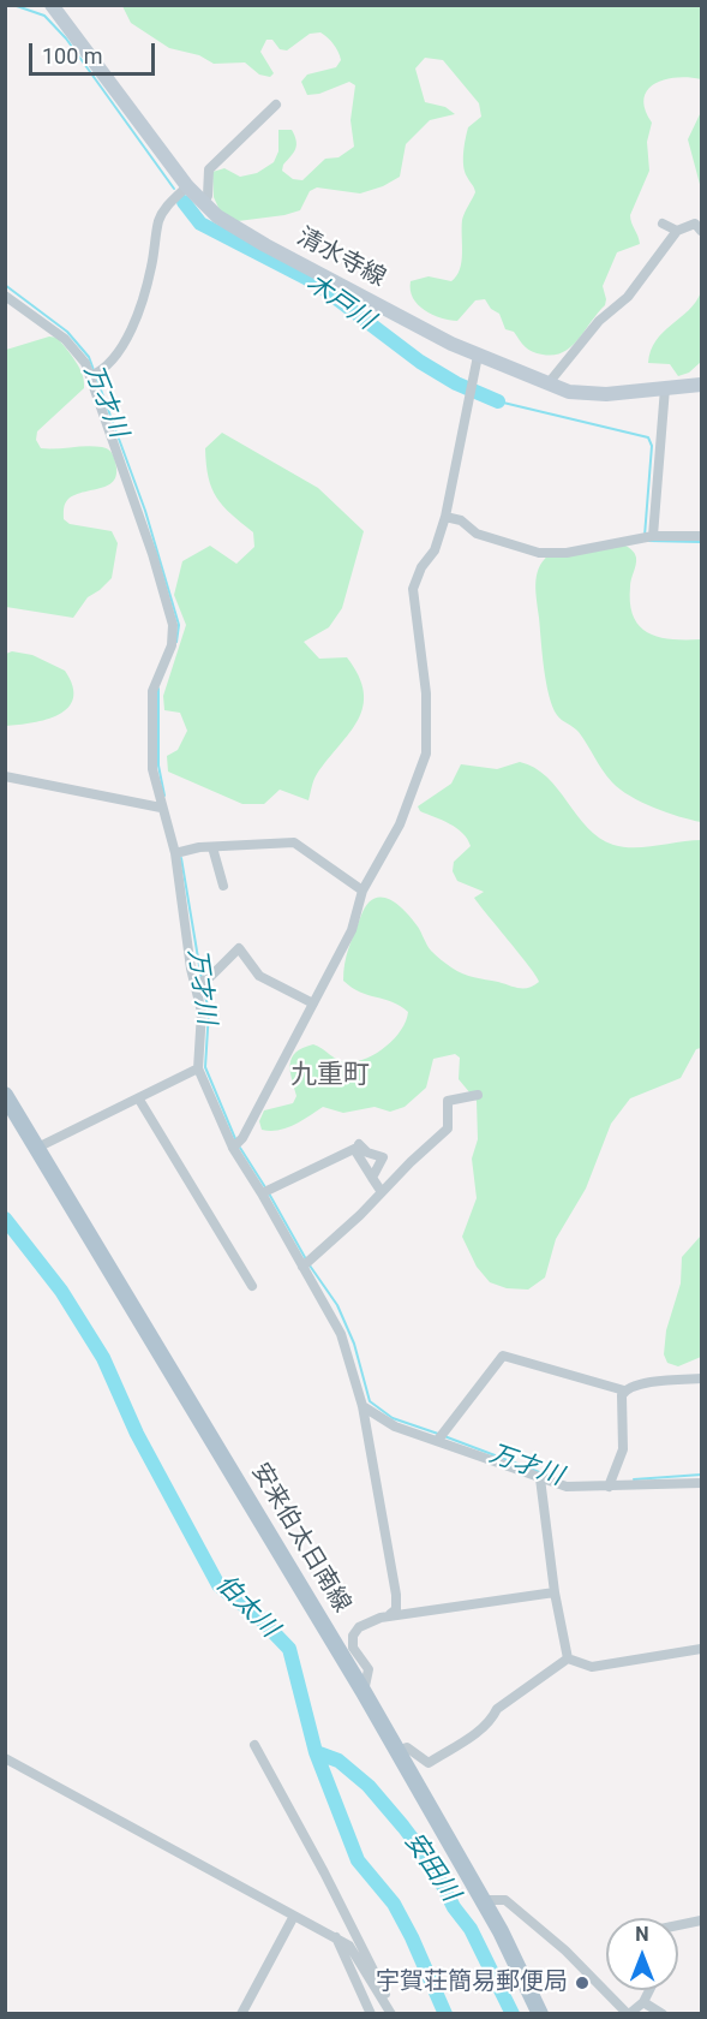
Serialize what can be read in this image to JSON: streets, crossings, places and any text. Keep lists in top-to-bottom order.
{
  "streets": {
    "main road": ["清水寺線", "安来伯太日南線"]
  },
  "districts": ["九重町"],
  "water": [
    "木戸川",
    "万才川",
    "伯太川",
    "安田川"
  ],
  "places": ["宇賀荘簡易郵便局"],
  "scale_bar": "100 m",
  "north": "top"
}
